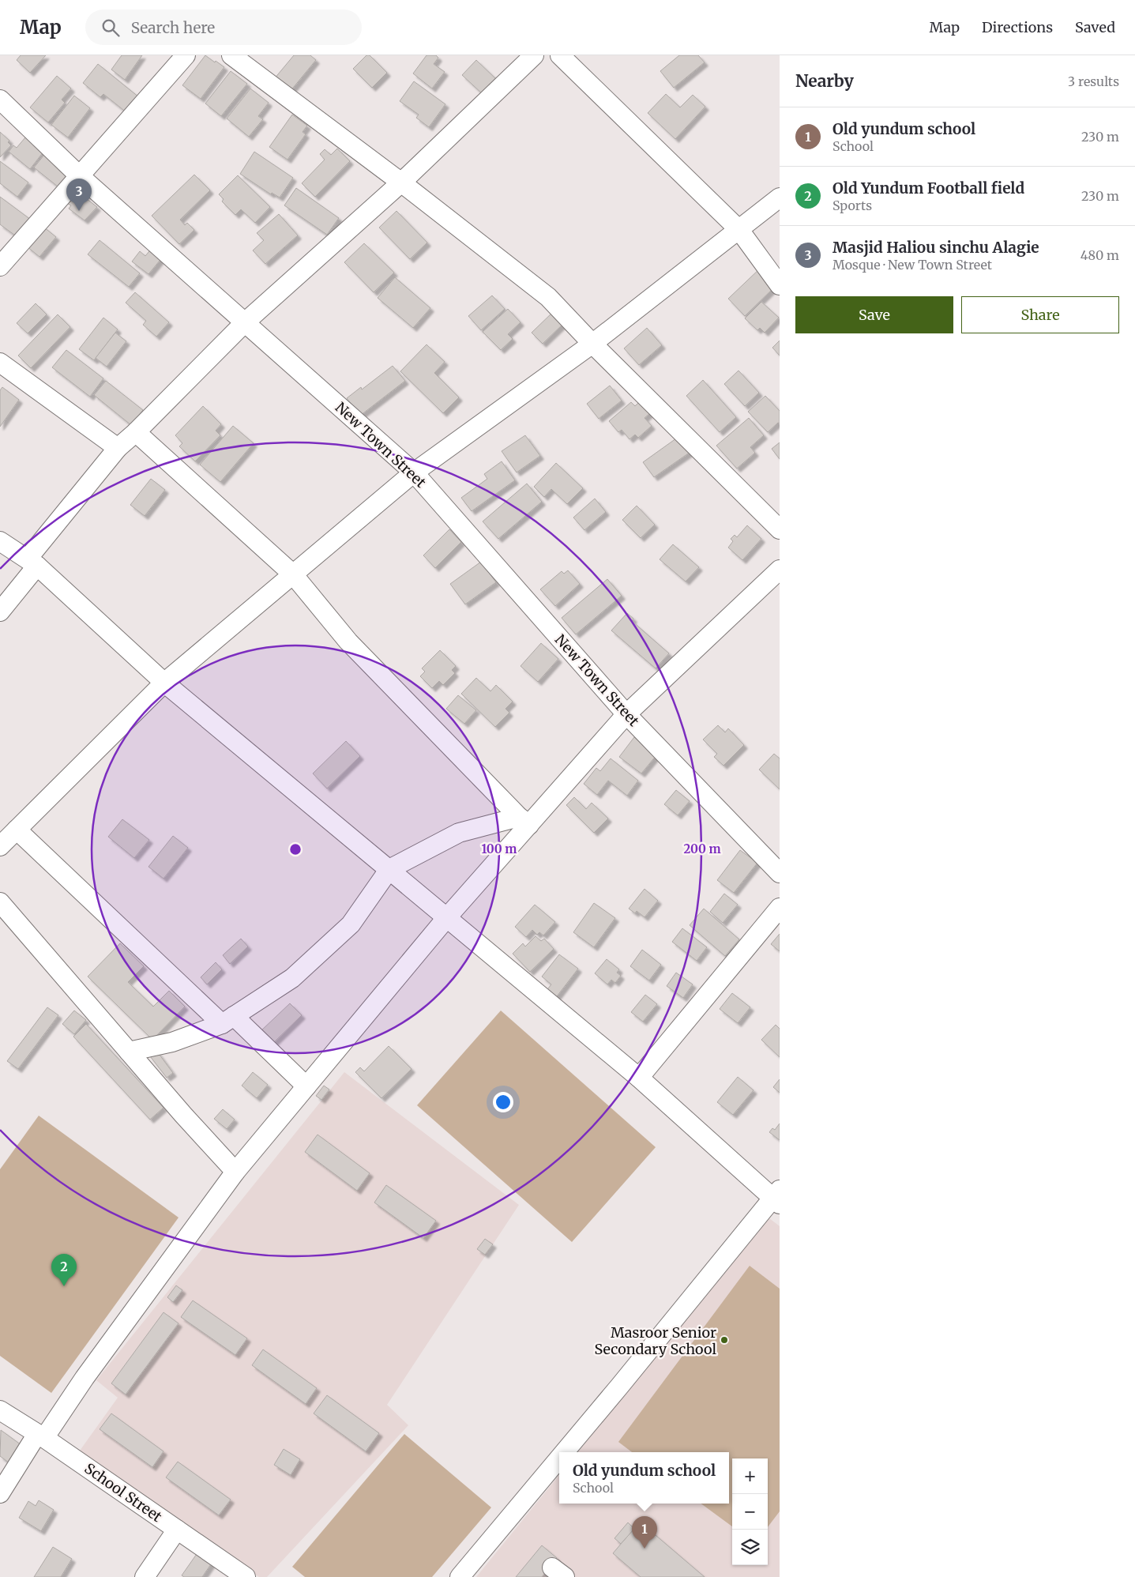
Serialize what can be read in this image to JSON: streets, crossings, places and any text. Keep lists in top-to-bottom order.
{
  "streets": {
    "street": ["New Town Street", "School Street"]
  },
  "places": ["Masroor Senior Secondary School"],
  "page": {
    "header": "Map",
    "search": "Search here",
    "nav": ["Map", "Directions", "Saved"],
    "heading": ["Nearby", "3 results"],
    "list": [
      {
        "mark": "1",
        "name": "Old yundum school",
        "note": "School",
        "value": "230 m"
      },
      {
        "mark": "2",
        "name": "Old Yundum Football field",
        "note": "Sports",
        "value": "230 m"
      },
      {
        "mark": "3",
        "name": "Masjid Haliou sinchu Alagie",
        "note": "Mosque · New Town Street",
        "value": "480 m"
      }
    ],
    "pins": ["3", "2", "1"],
    "buttons": ["Save", "Share"],
    "popup": ["Old yundum school", "School"],
    "map_buttons": ["+", "−"]
  },
  "rings": ["100 m", "200 m"]
}
